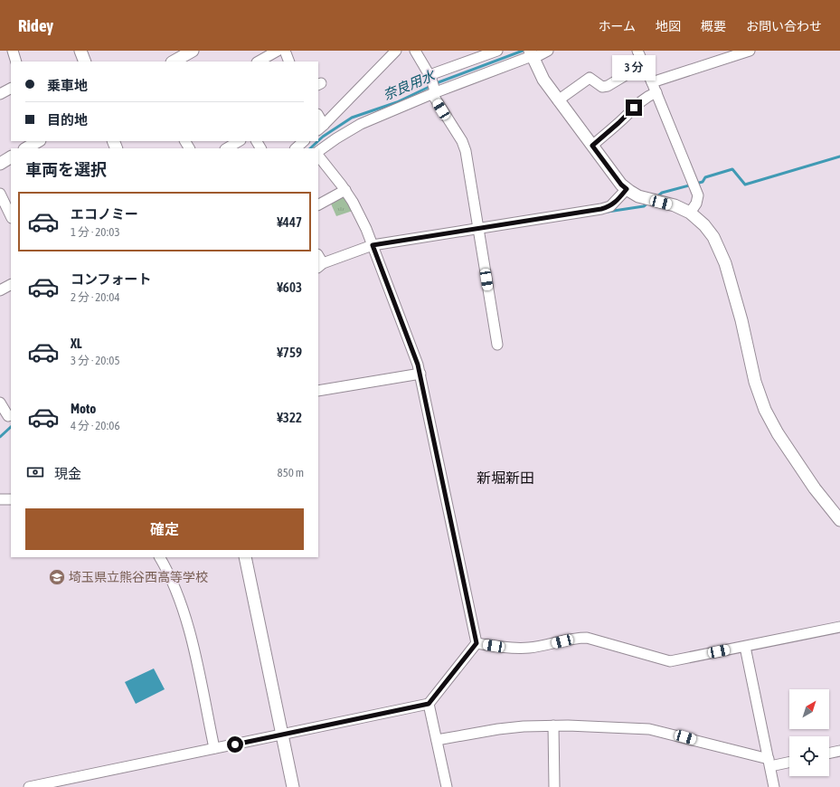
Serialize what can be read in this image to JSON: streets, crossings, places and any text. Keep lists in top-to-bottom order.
{
  "districts": ["新堀新田"],
  "water": ["奈良用水"],
  "places": {
    "school or university": ["埼玉県立熊谷西高等学校"]
  },
  "north": "top right",
  "page": {
    "header": "Ridey",
    "nav": [
      "ホーム",
      "地図",
      "概要",
      "お問い合わせ"
    ],
    "bubble": "3 分",
    "banner": ["乗車地", "目的地"],
    "heading": "車両を選択",
    "list": [
      {
        "name": "エコノミー",
        "note": "1 分 · 20:03",
        "value": "¥447"
      },
      {
        "name": "コンフォート",
        "note": "2 分 · 20:04",
        "value": "¥603"
      },
      {
        "name": "XL",
        "note": "3 分 · 20:05",
        "value": "¥759"
      },
      {
        "name": "Moto",
        "note": "4 分 · 20:06",
        "value": "¥322"
      }
    ],
    "pay": ["現金", "850 m"],
    "buttons": "確定"
  }
}
